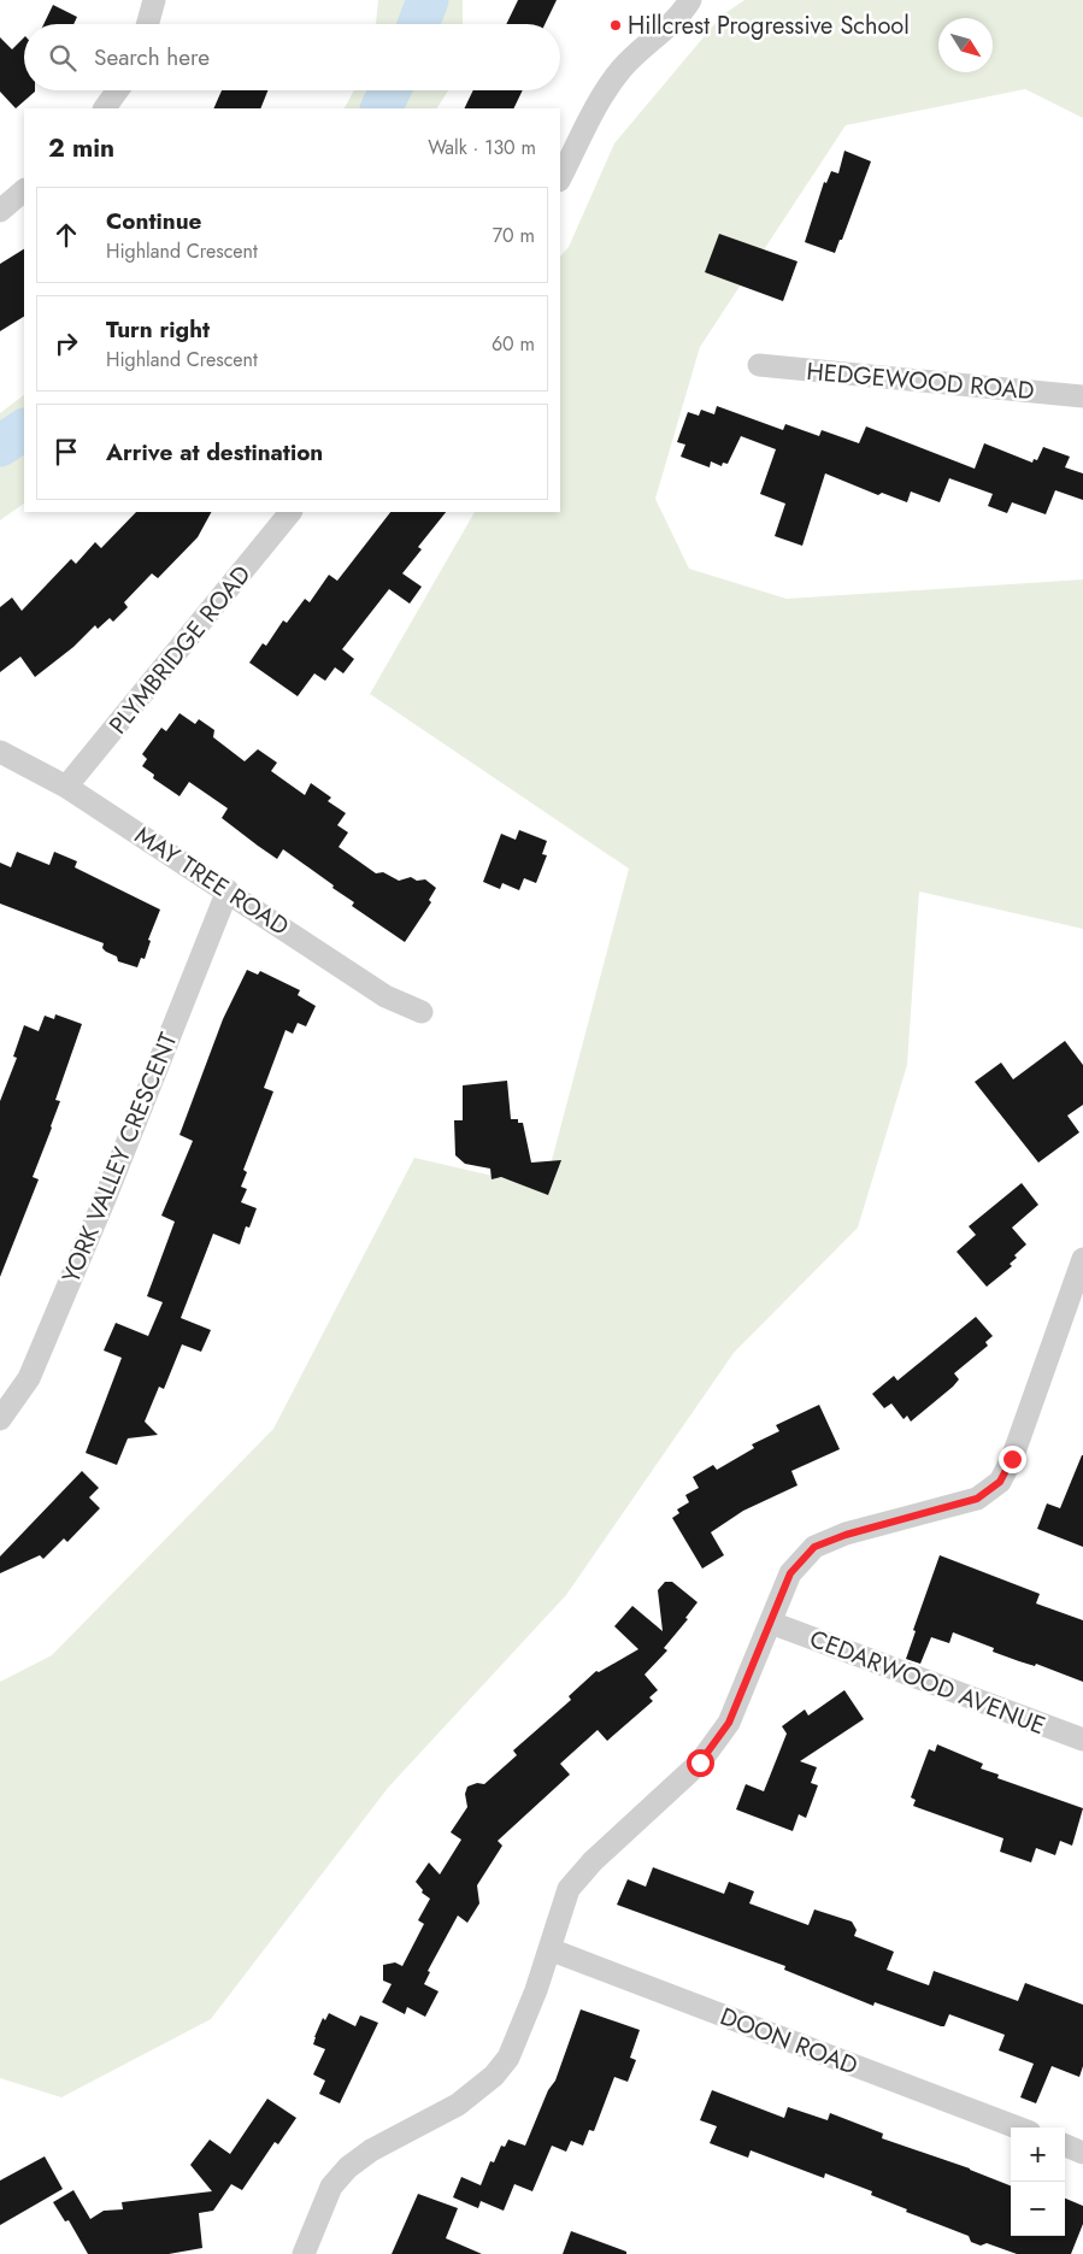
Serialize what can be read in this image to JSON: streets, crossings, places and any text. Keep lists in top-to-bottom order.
{
  "streets": {
    "street": [
      "HEDGEWOOD ROAD",
      "PLYMBRIDGE ROAD",
      "MAY TREE ROAD",
      "YORK VALLEY CRESCENT",
      "CEDARWOOD AVENUE",
      "DOON ROAD"
    ]
  },
  "crossings": [
    ["PLYMBRIDGE ROAD", "MAY TREE ROAD"],
    ["MAY TREE ROAD", "YORK VALLEY CRESCENT"]
  ],
  "places": ["Hillcrest Progressive School"],
  "north": "bottom right",
  "page": {
    "search": "Search here",
    "heading": ["2 min", "Walk · 130 m"],
    "list": [
      ["Continue", "Highland Crescent", "70 m"],
      ["Turn right", "Highland Crescent", "60 m"],
      "Arrive at destination"
    ],
    "map_buttons": ["+", "−"]
  }
}
